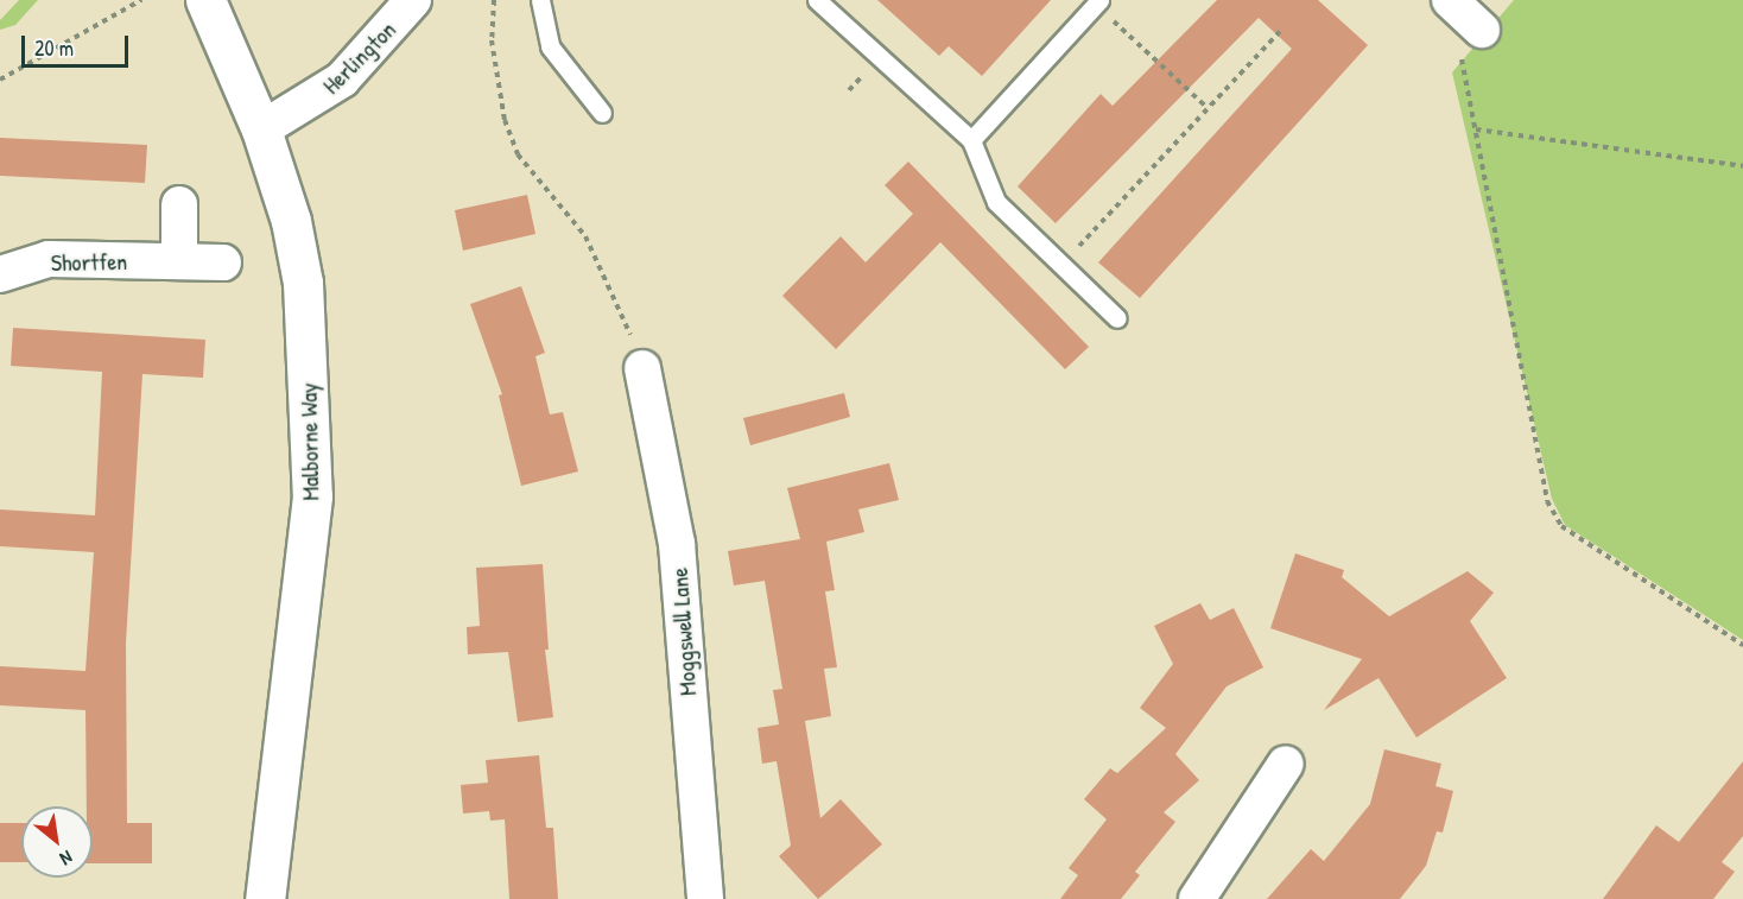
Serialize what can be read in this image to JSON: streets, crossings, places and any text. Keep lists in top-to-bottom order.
{
  "streets": {
    "street": [
      "Herlington",
      "Shortfen",
      "Malborne Way",
      "Moggswell Lane"
    ]
  },
  "crossings": [
    ["Herlington", "Malborne Way"]
  ],
  "scale_bar": "20 m",
  "north": "bottom right"
}
